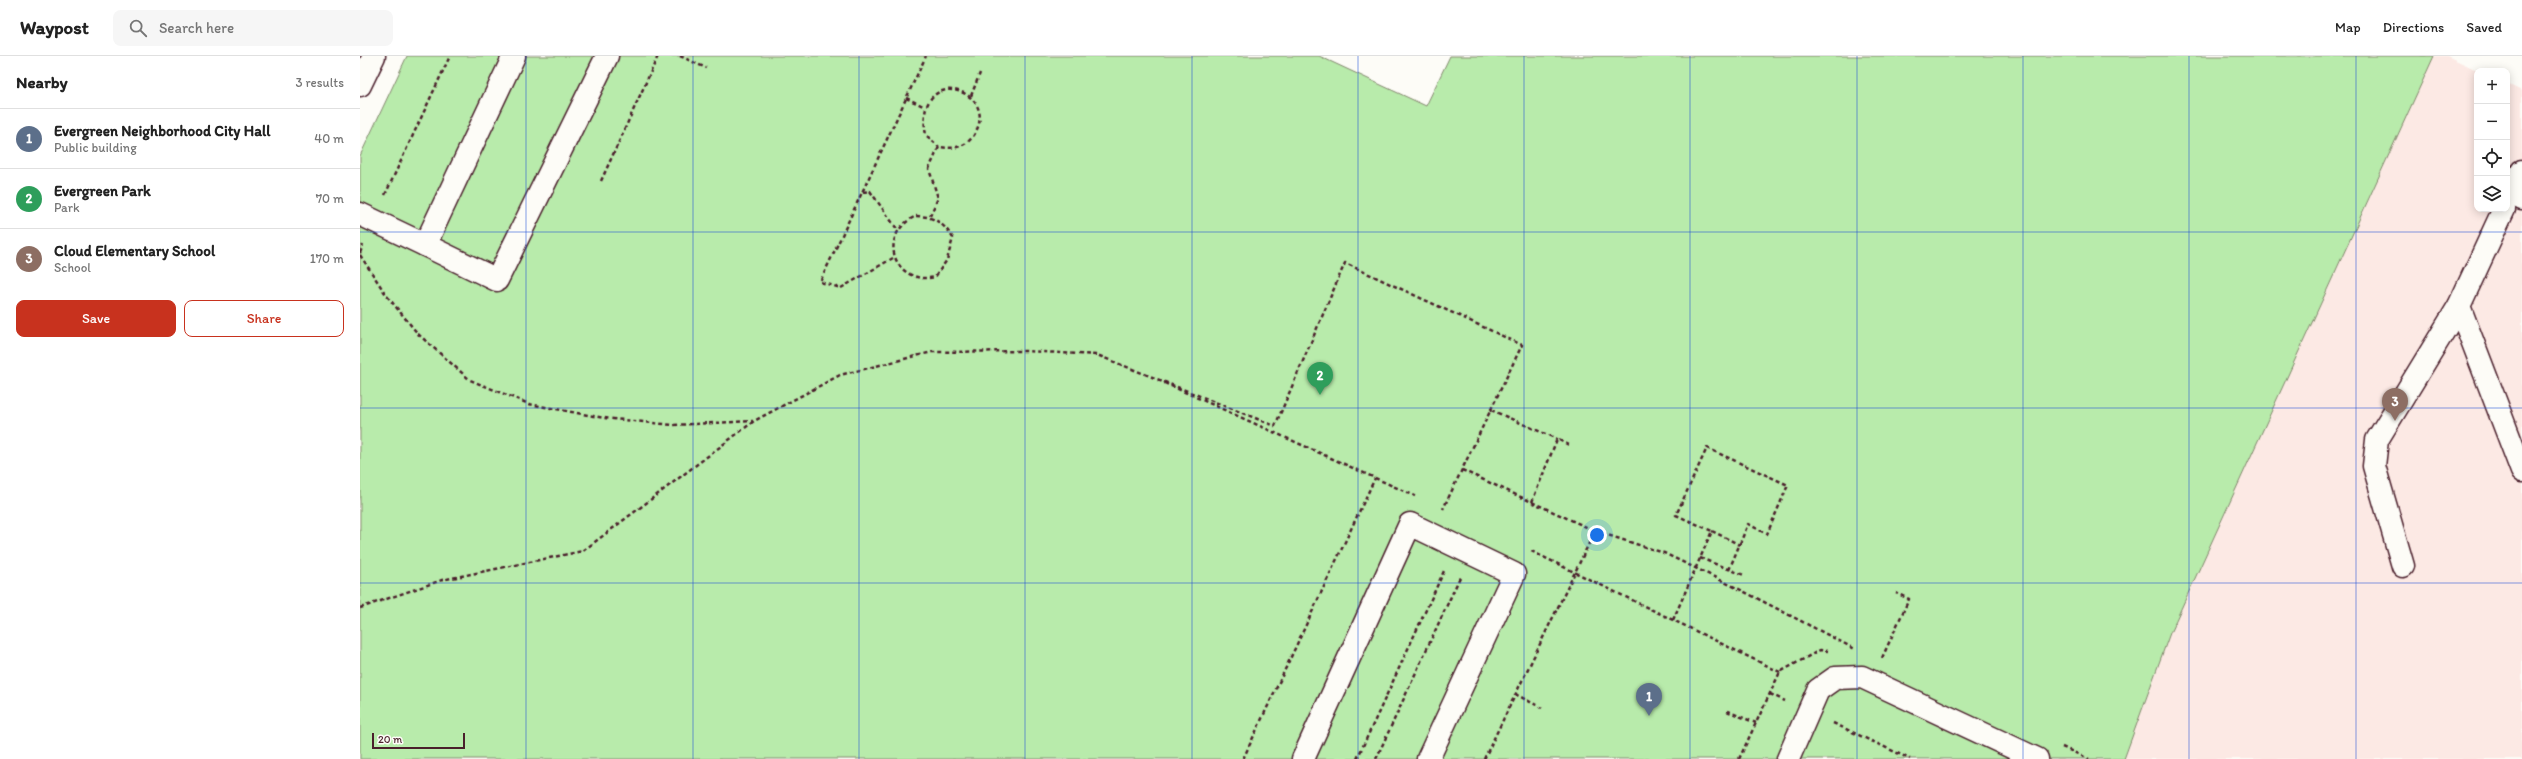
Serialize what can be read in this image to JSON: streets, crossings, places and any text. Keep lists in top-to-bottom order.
{
  "scale_bar": "20 m",
  "page": {
    "header": "Waypost",
    "search": "Search here",
    "nav": ["Map", "Directions", "Saved"],
    "heading": ["Nearby", "3 results"],
    "map_buttons": ["+", "−"],
    "list": [
      {
        "mark": "1",
        "name": "Evergreen Neighborhood City Hall",
        "note": "Public building",
        "value": "40 m"
      },
      {
        "mark": "2",
        "name": "Evergreen Park",
        "note": "Park",
        "value": "70 m"
      },
      {
        "mark": "3",
        "name": "Cloud Elementary School",
        "note": "School",
        "value": "170 m"
      }
    ],
    "buttons": ["Save", "Share"],
    "pins": ["2", "3", "1"],
    "scale": "20 m"
  }
}
